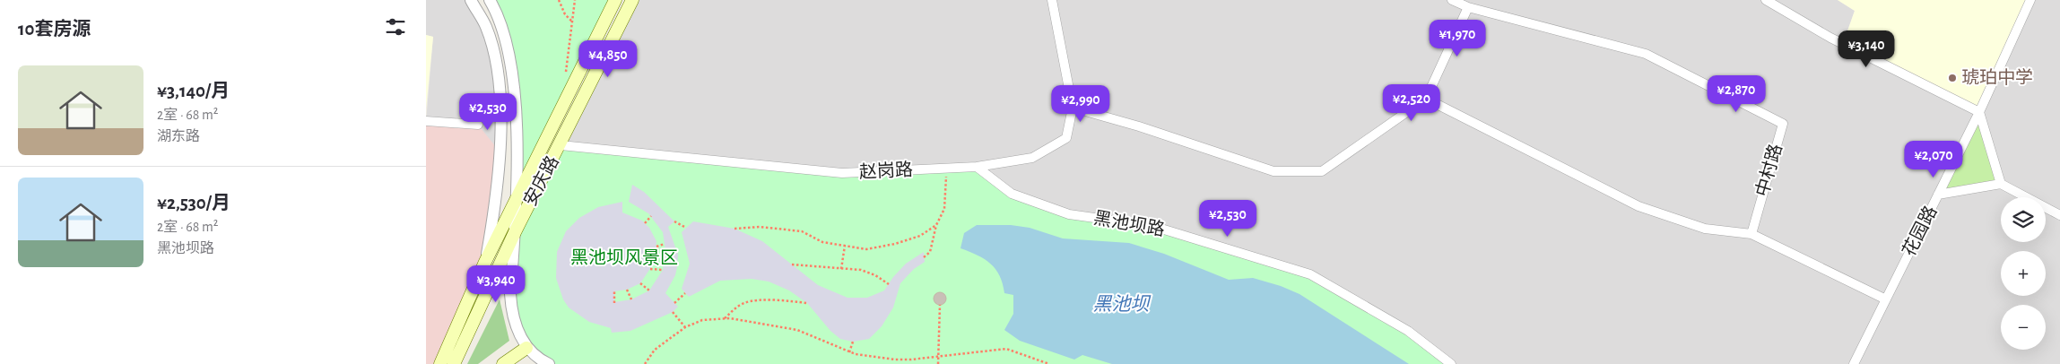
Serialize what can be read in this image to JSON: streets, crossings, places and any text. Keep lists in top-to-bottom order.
{
  "streets": {
    "main road": ["安庆路"],
    "street": [
      "中村路",
      "赵岗路",
      "黑池坝路",
      "花园路"
    ]
  },
  "crossings": [
    ["赵岗路", "安庆路"],
    ["赵岗路", "黑池坝路"]
  ],
  "water": ["黑池坝"],
  "parks": ["黑池坝风景区"],
  "places": ["琥珀中学"],
  "page": {
    "heading": "10套房源",
    "price": [
      "¥1,970",
      "¥3,140",
      "¥4,850",
      "¥2,870",
      "¥2,520",
      "¥2,990",
      "¥2,530",
      "¥2,070",
      "¥2,530",
      "¥3,940"
    ],
    "list": [
      {
        "name": "¥3,140/月",
        "note": "2室 · 68 m² · 湖东路"
      },
      {
        "name": "¥2,530/月",
        "note": "2室 · 68 m² · 黑池坝路"
      }
    ],
    "map_buttons": ["+", "−"]
  }
}
